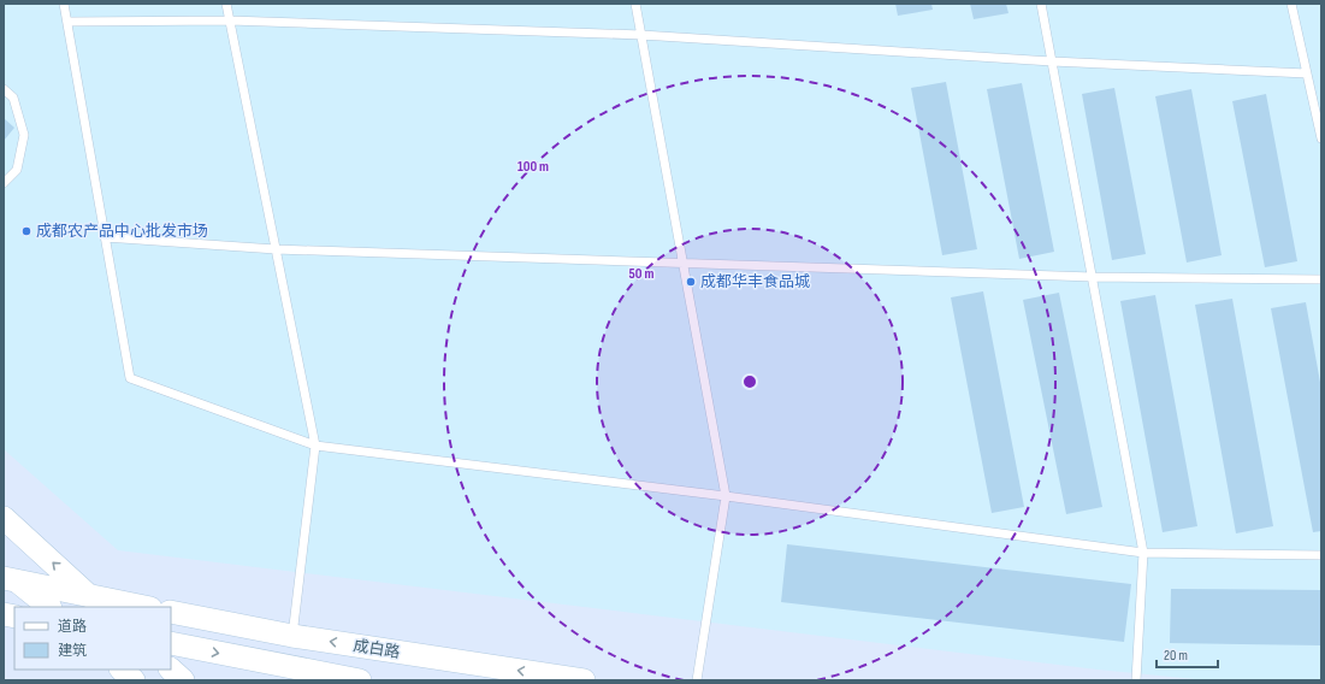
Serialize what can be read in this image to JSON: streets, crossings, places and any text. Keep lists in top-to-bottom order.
{
  "streets": {
    "street": ["成白路"]
  },
  "one_way": ["成白路"],
  "places": ["成都农产品中心批发市场", "成都华丰食品城"],
  "legend": ["道路", "建筑"],
  "scale_bar": "20 m",
  "rings": ["100 m", "50 m"]
}
